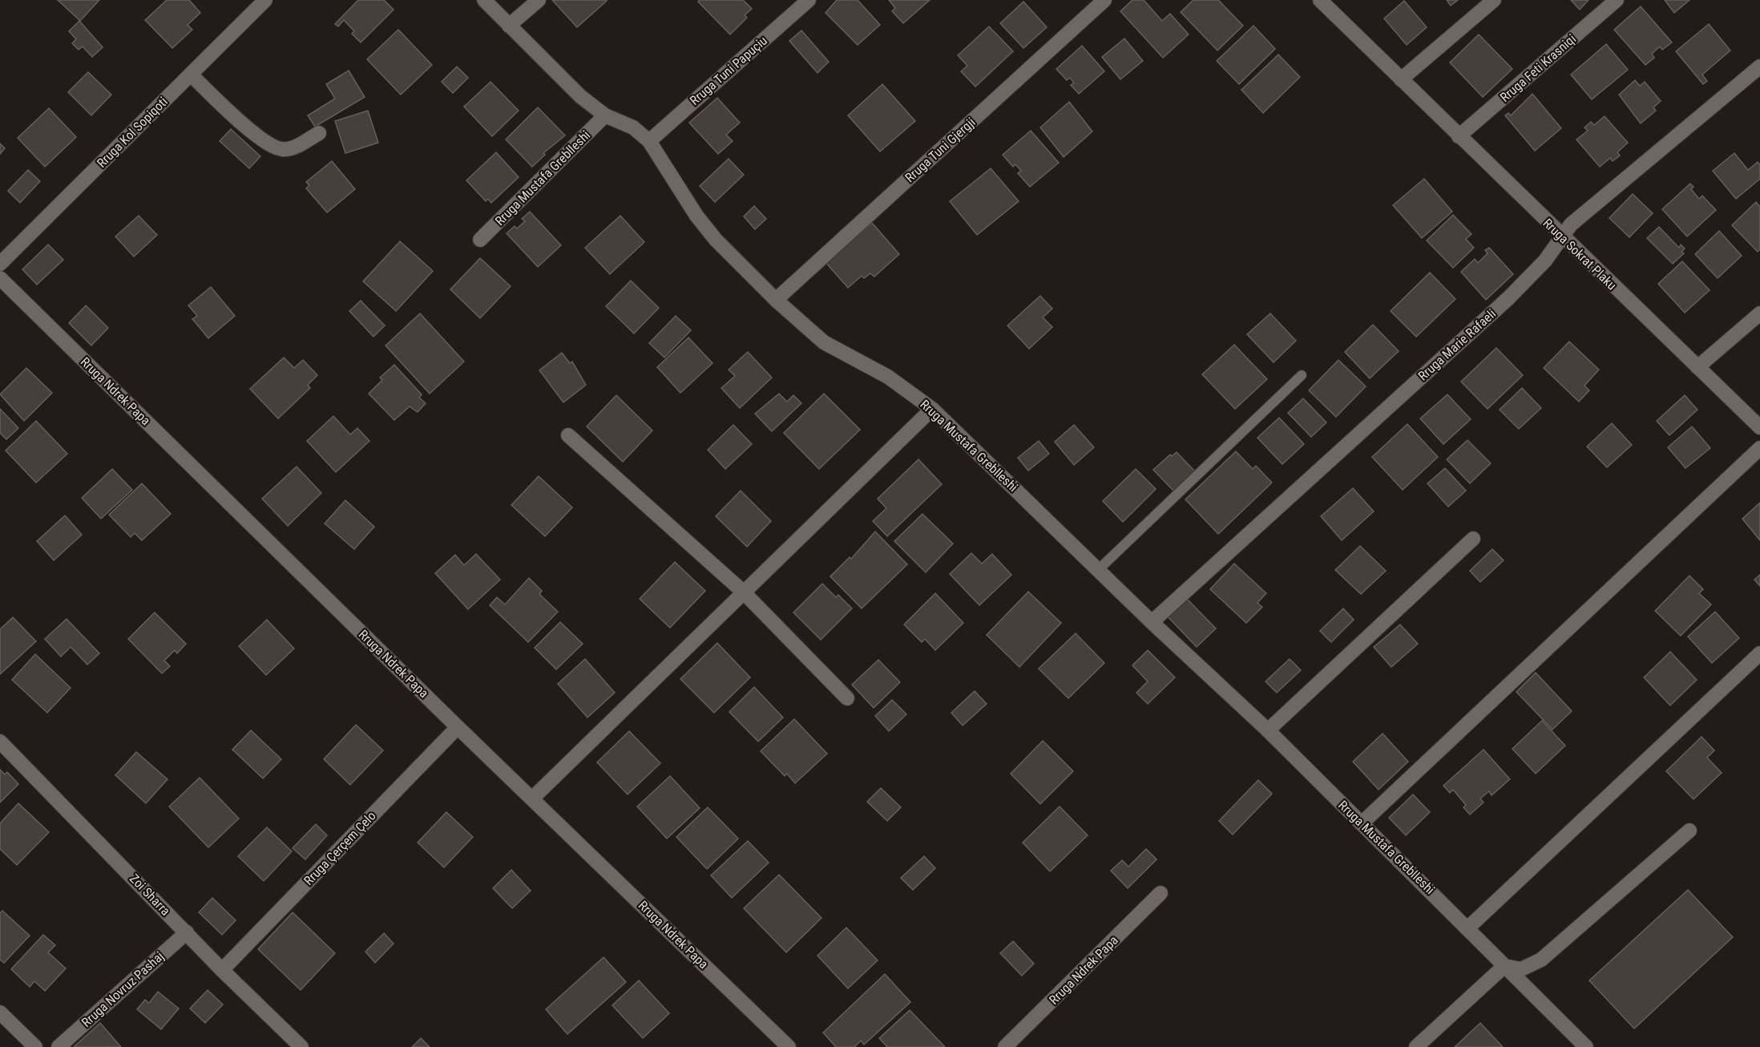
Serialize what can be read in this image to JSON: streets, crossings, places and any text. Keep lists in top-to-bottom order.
{
  "streets": {
    "street": [
      "Rruga Feti Krasniqi",
      "Rruga Tuni Papuçiu",
      "Rruga Kol Sopiqoti",
      "Rruga Tuni Gjergji",
      "Rruga Mustafa Greblleshi",
      "Rruga Sokrat Plaku",
      "Rruga Marie Rafaeli",
      "Rruga Ndrek Papa",
      "Rruga Çerçem Çelo",
      "Zoi Sharra",
      "Rruga Novruz Pashaj"
    ]
  },
  "crossings": [
    ["Rruga Feti Krasniqi", "Rruga Sokrat Plaku"],
    ["Rruga Tuni Papuçiu", "Rruga Mustafa Greblleshi"],
    ["Rruga Tuni Gjergji", "Rruga Mustafa Greblleshi"],
    ["Rruga Mustafa Greblleshi", "Rruga Marie Rafaeli"],
    ["Rruga Sokrat Plaku", "Rruga Marie Rafaeli"],
    ["Rruga Ndrek Papa", "Rruga Çerçem Çelo"],
    ["Rruga Çerçem Çelo", "Zoi Sharra"],
    ["Zoi Sharra", "Rruga Novruz Pashaj"]
  ]
}
